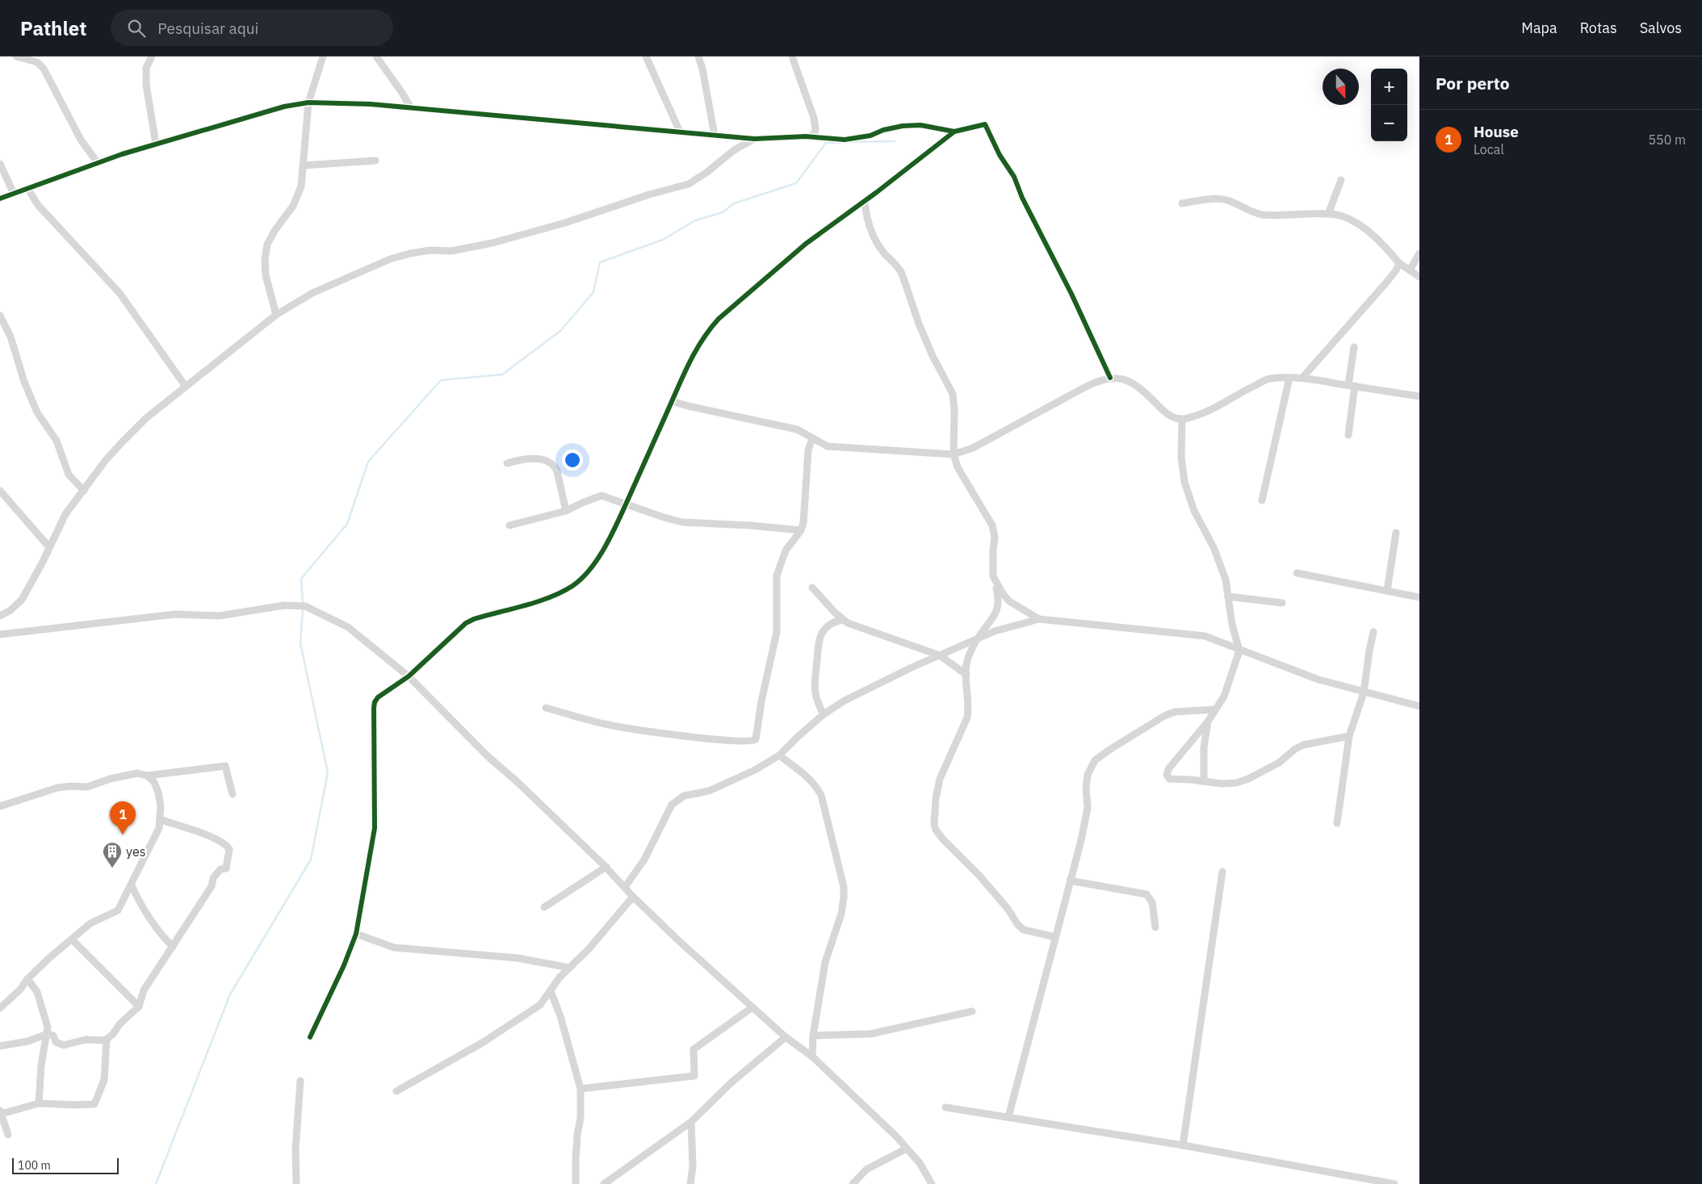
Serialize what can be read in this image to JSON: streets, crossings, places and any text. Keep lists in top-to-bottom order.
{
  "places": {
    "building": ["yes"]
  },
  "scale_bar": "100 m",
  "north": "bottom",
  "page": {
    "header": "Pathlet",
    "search": "Pesquisar aqui",
    "nav": ["Mapa", "Rotas", "Salvos"],
    "heading": "Por perto",
    "map_buttons": ["+", "−"],
    "list": [
      {
        "mark": "1",
        "name": "House",
        "note": "Local",
        "value": "550 m"
      }
    ],
    "pins": "1",
    "scale": "100 m"
  }
}
